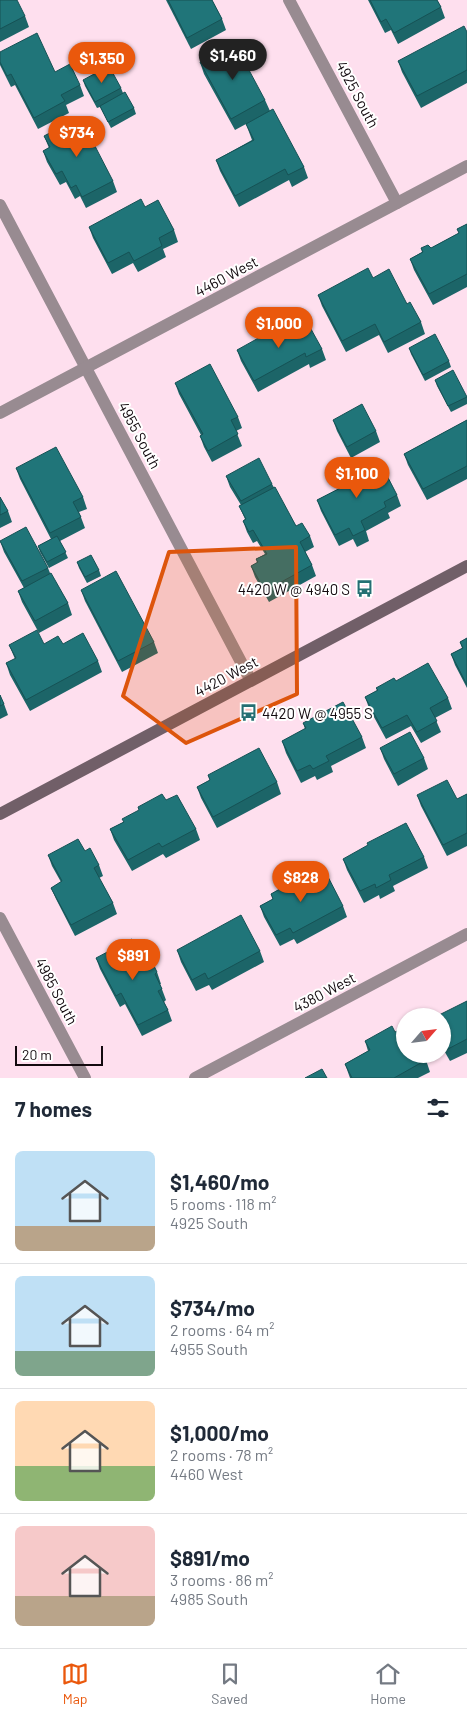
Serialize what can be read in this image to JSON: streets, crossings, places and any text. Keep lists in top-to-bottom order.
{
  "streets": {
    "street": [
      "4925 South",
      "4460 West",
      "4955 South",
      "4420 West",
      "4985 South",
      "4380 West"
    ]
  },
  "crossings": [
    ["4925 South", "4460 West"],
    ["4460 West", "4955 South"],
    ["4955 South", "4420 West"]
  ],
  "places": {
    "bus stop": ["4420 W @ 4940 S", "4420 W @ 4955 S"]
  },
  "scale_bar": "20 m",
  "north": "top right",
  "page": {
    "price": [
      "$1,460",
      "$1,350",
      "$734",
      "$1,000",
      "$1,100",
      "$828",
      "$891"
    ],
    "scale": "20 m",
    "heading": "7 homes",
    "list": [
      {
        "name": "$1,460/mo",
        "note": "5 rooms · 118 m² · 4925 South"
      },
      {
        "name": "$734/mo",
        "note": "2 rooms · 64 m² · 4955 South"
      },
      {
        "name": "$1,000/mo",
        "note": "2 rooms · 78 m² · 4460 West"
      },
      {
        "name": "$891/mo",
        "note": "3 rooms · 86 m² · 4985 South"
      }
    ],
    "tabs": ["Map", "Saved", "Home"]
  }
}
